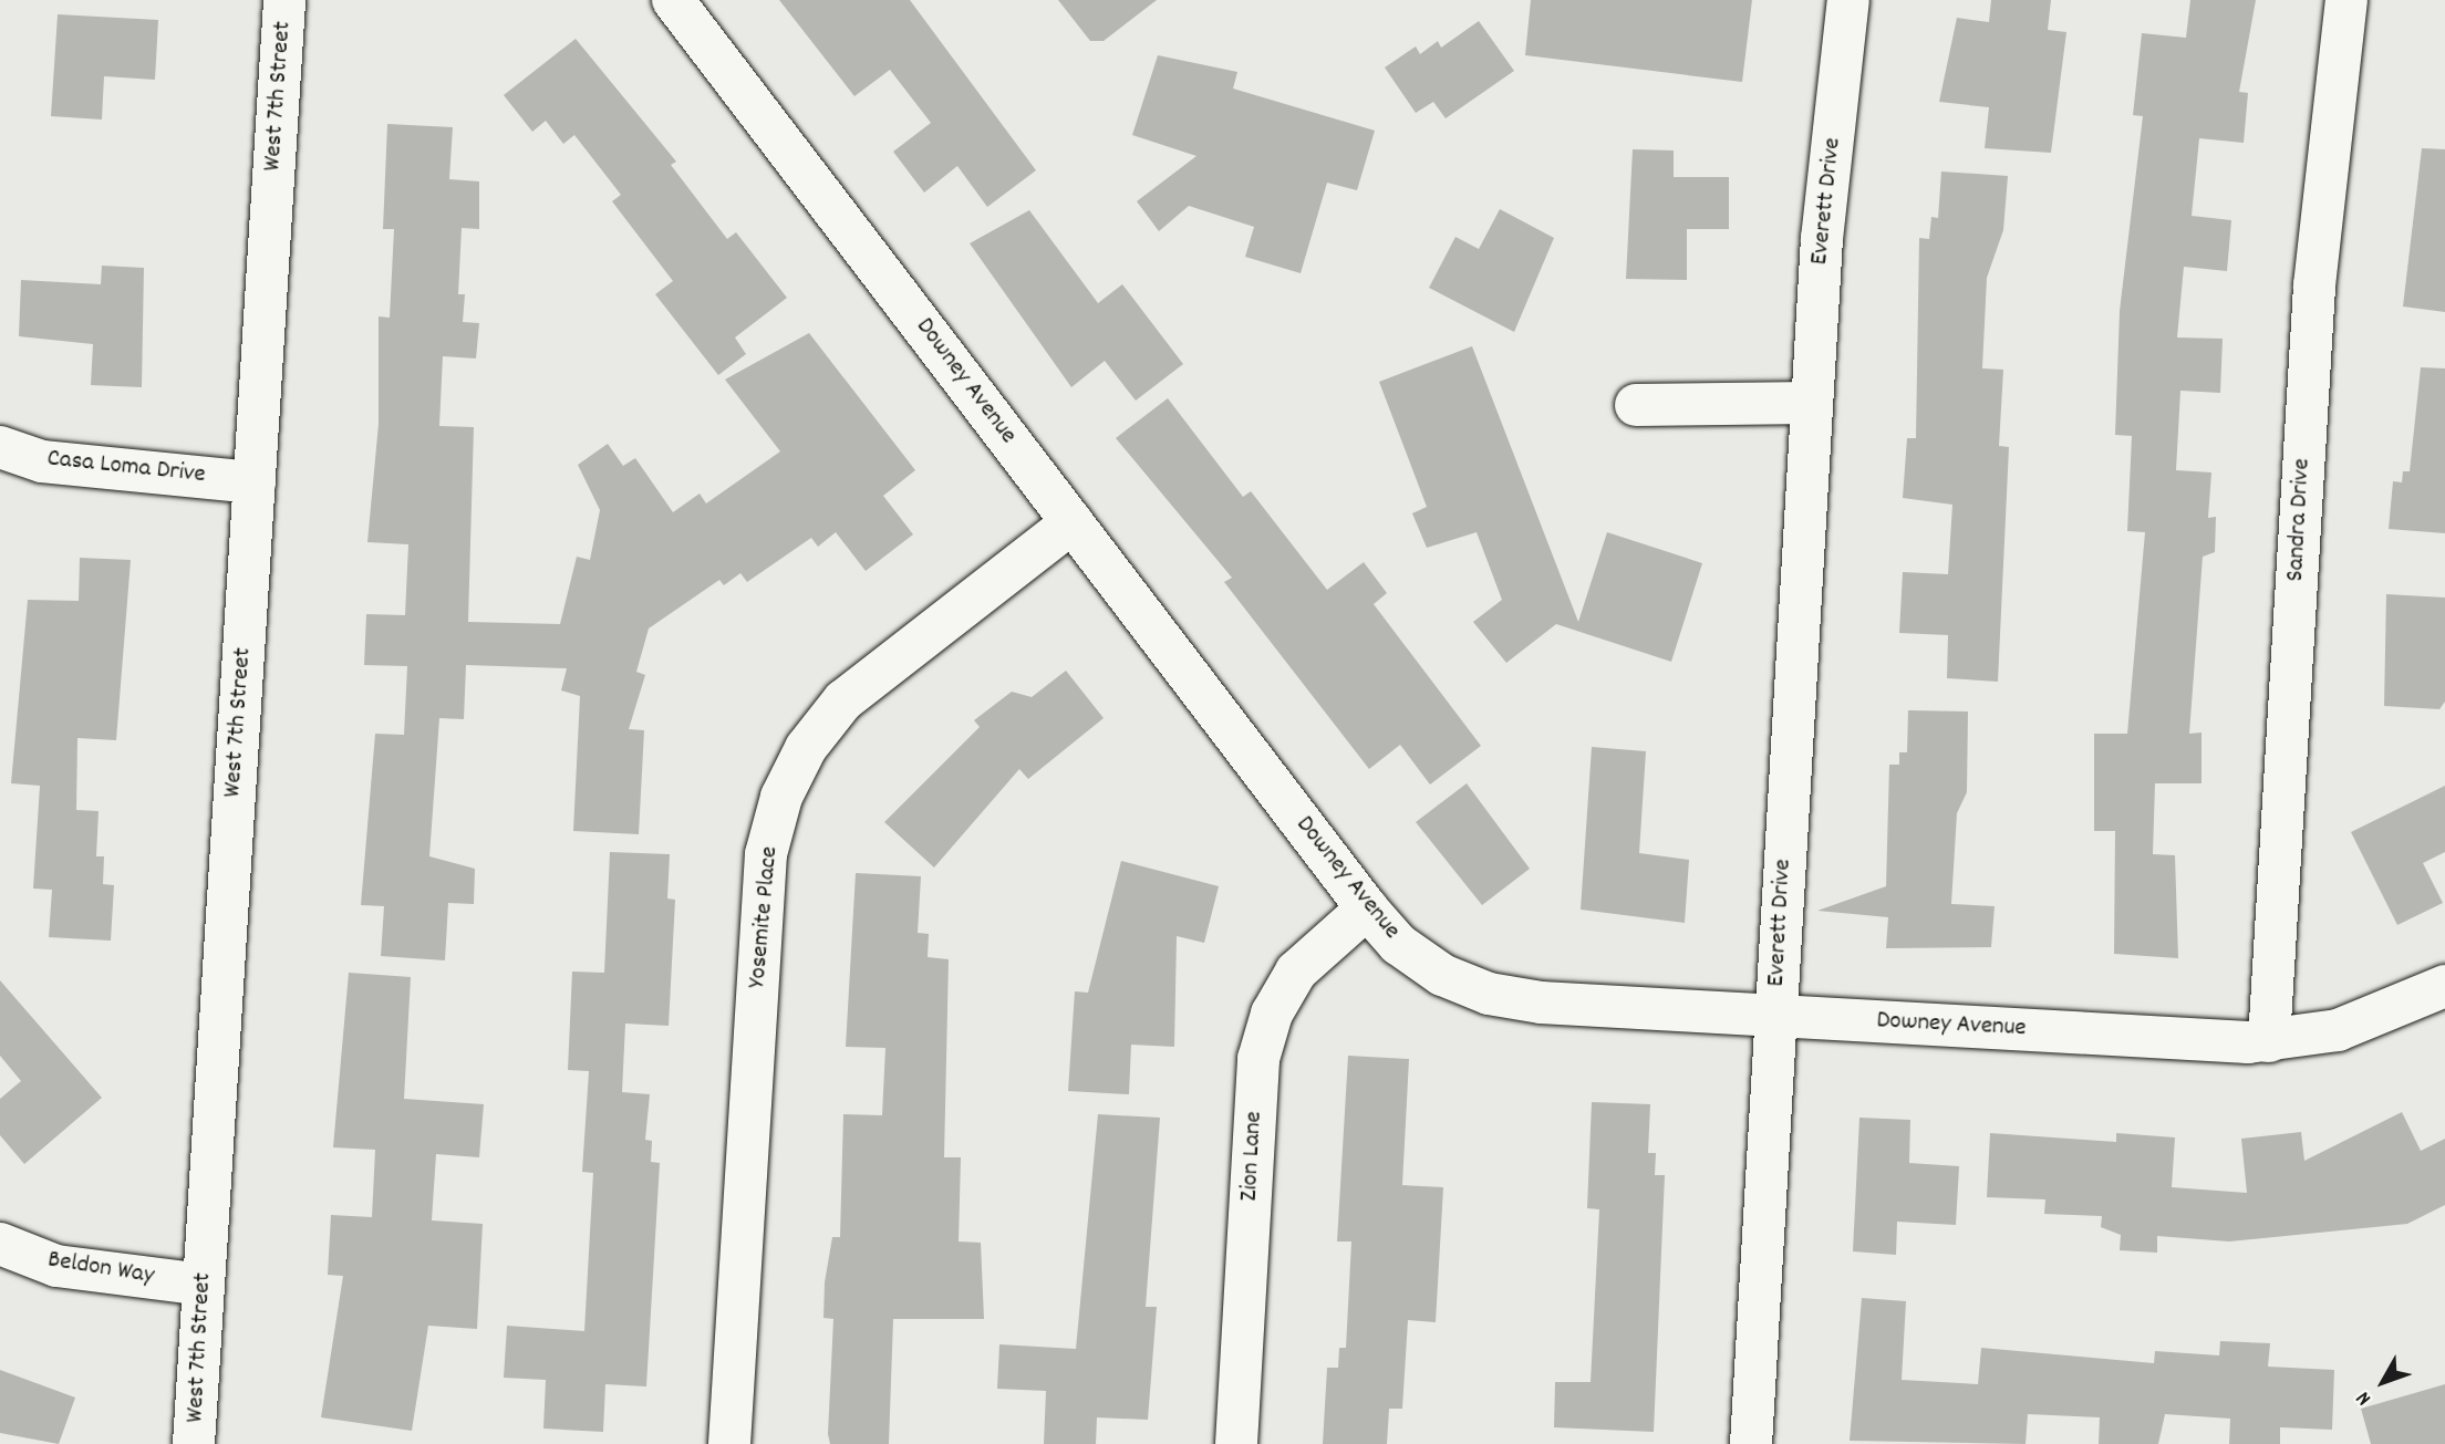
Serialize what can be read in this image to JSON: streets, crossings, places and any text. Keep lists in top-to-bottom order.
{
  "streets": {
    "street": [
      "West 7th Street",
      "Everett Drive",
      "Downey Avenue",
      "Casa Loma Drive",
      "Sandra Drive",
      "Yosemite Place",
      "Zion Lane",
      "Beldon Way"
    ]
  },
  "crossings": [
    ["West 7th Street", "Casa Loma Drive"],
    ["West 7th Street", "Beldon Way"],
    ["Everett Drive", "Downey Avenue"],
    ["Downey Avenue", "Sandra Drive"],
    ["Downey Avenue", "Yosemite Place"],
    ["Downey Avenue", "Zion Lane"]
  ],
  "north": "bottom left"
}
